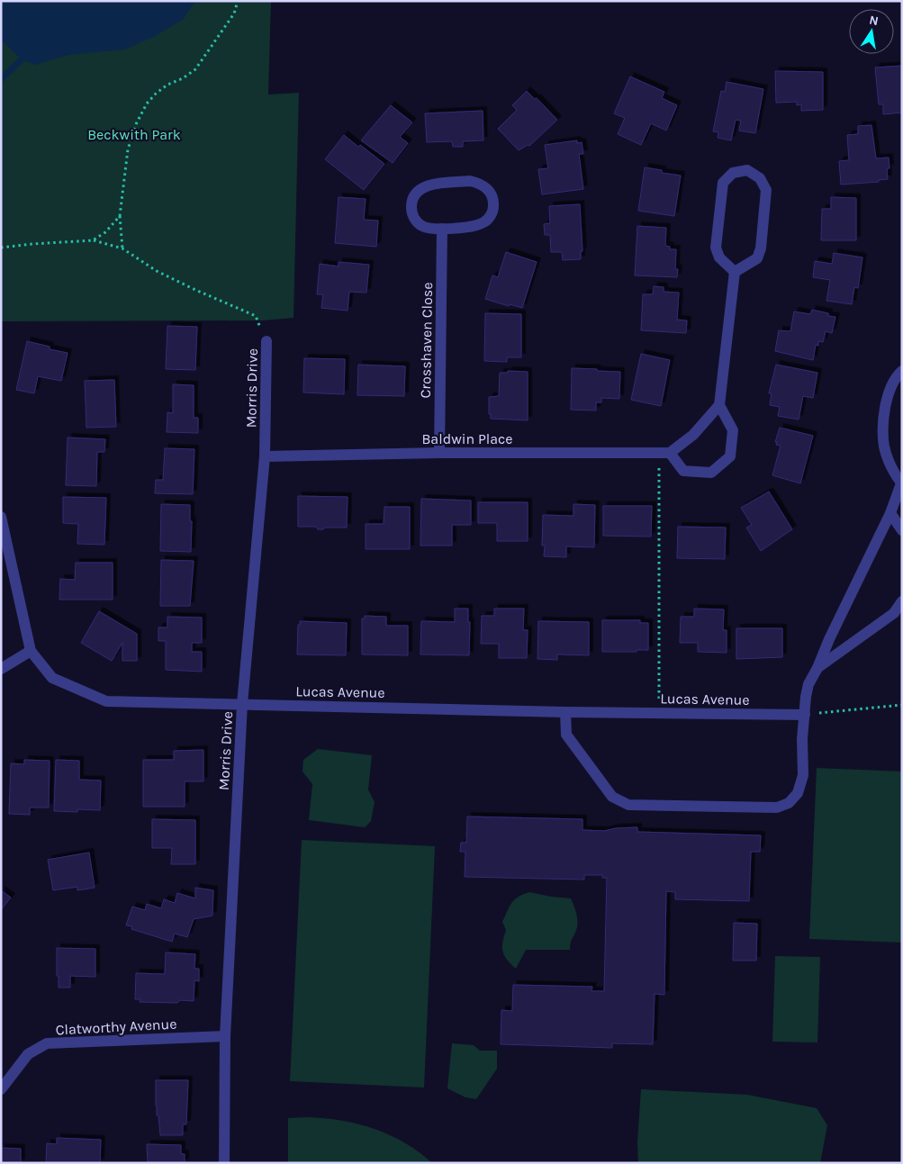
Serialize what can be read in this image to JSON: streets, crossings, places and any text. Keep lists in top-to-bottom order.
{
  "streets": {
    "street": [
      "Crosshaven Close",
      "Morris Drive",
      "Baldwin Place",
      "Lucas Avenue",
      "Clatworthy Avenue"
    ]
  },
  "crossings": [
    ["Crosshaven Close", "Baldwin Place"],
    ["Morris Drive", "Baldwin Place"],
    ["Morris Drive", "Lucas Avenue"],
    ["Morris Drive", "Clatworthy Avenue"]
  ],
  "parks": ["Beckwith Park"],
  "north": "top"
}
